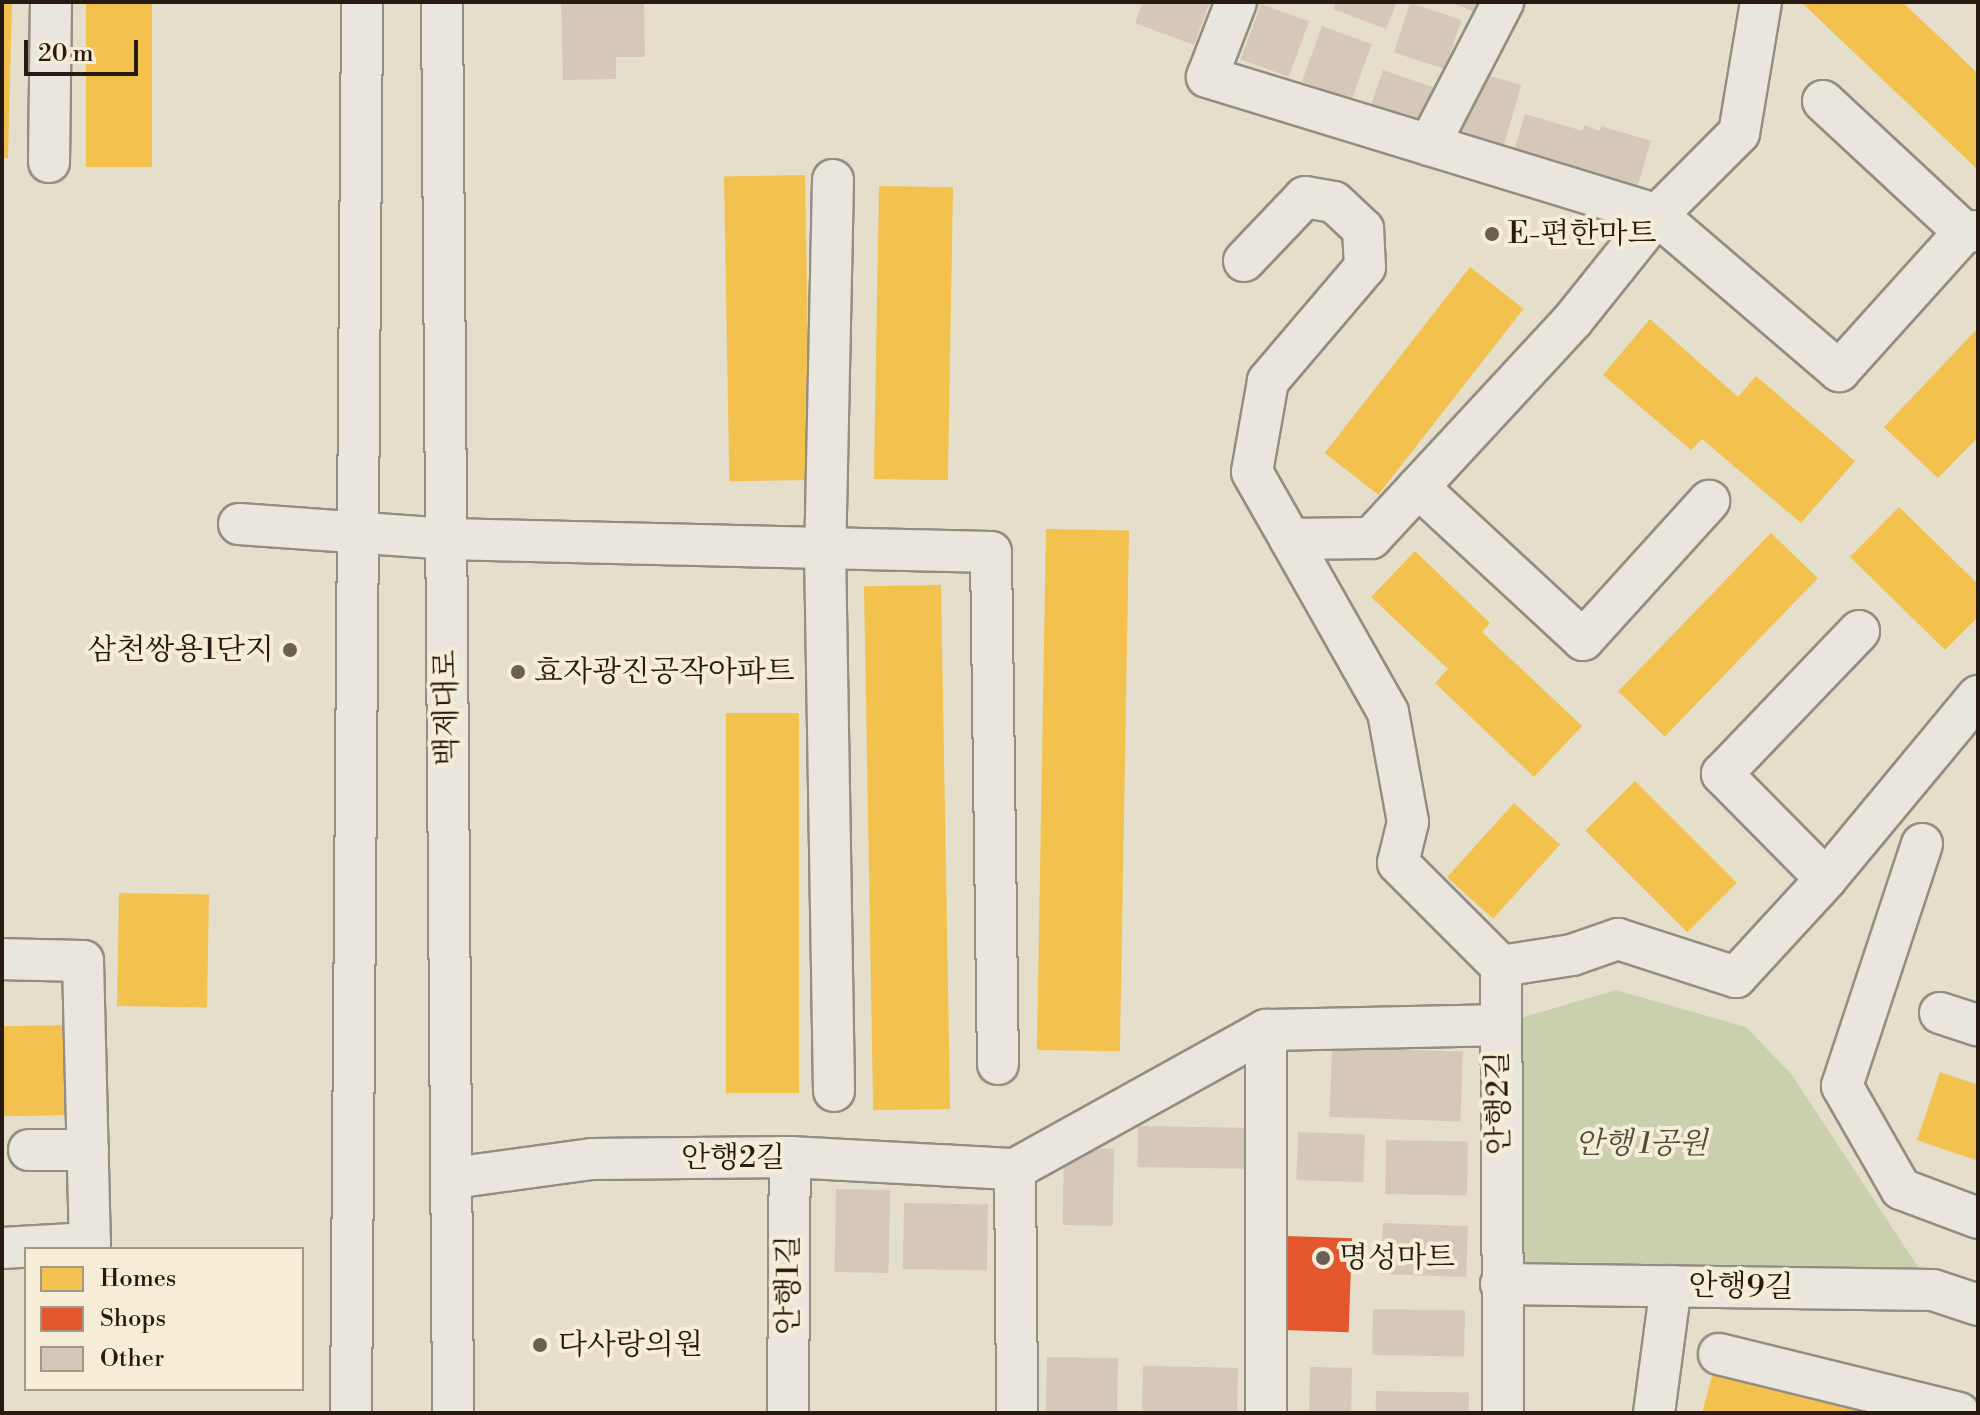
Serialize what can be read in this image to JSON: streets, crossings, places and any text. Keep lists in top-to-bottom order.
{
  "streets": {
    "street": [
      "백제대로",
      "안행2길",
      "안행1길",
      "안행9길"
    ]
  },
  "crossings": [
    ["백제대로", "안행2길"],
    ["안행2길", "안행1길"],
    ["안행2길", "안행9길"]
  ],
  "parks": ["안행 1공원"],
  "places": [
    "E-편한마트",
    "삼천쌍용1단지",
    "효자광진공작아파트",
    "명성마트",
    "다사랑의원"
  ],
  "legend": ["Homes", "Shops", "Other"],
  "scale_bar": "20 m"
}
